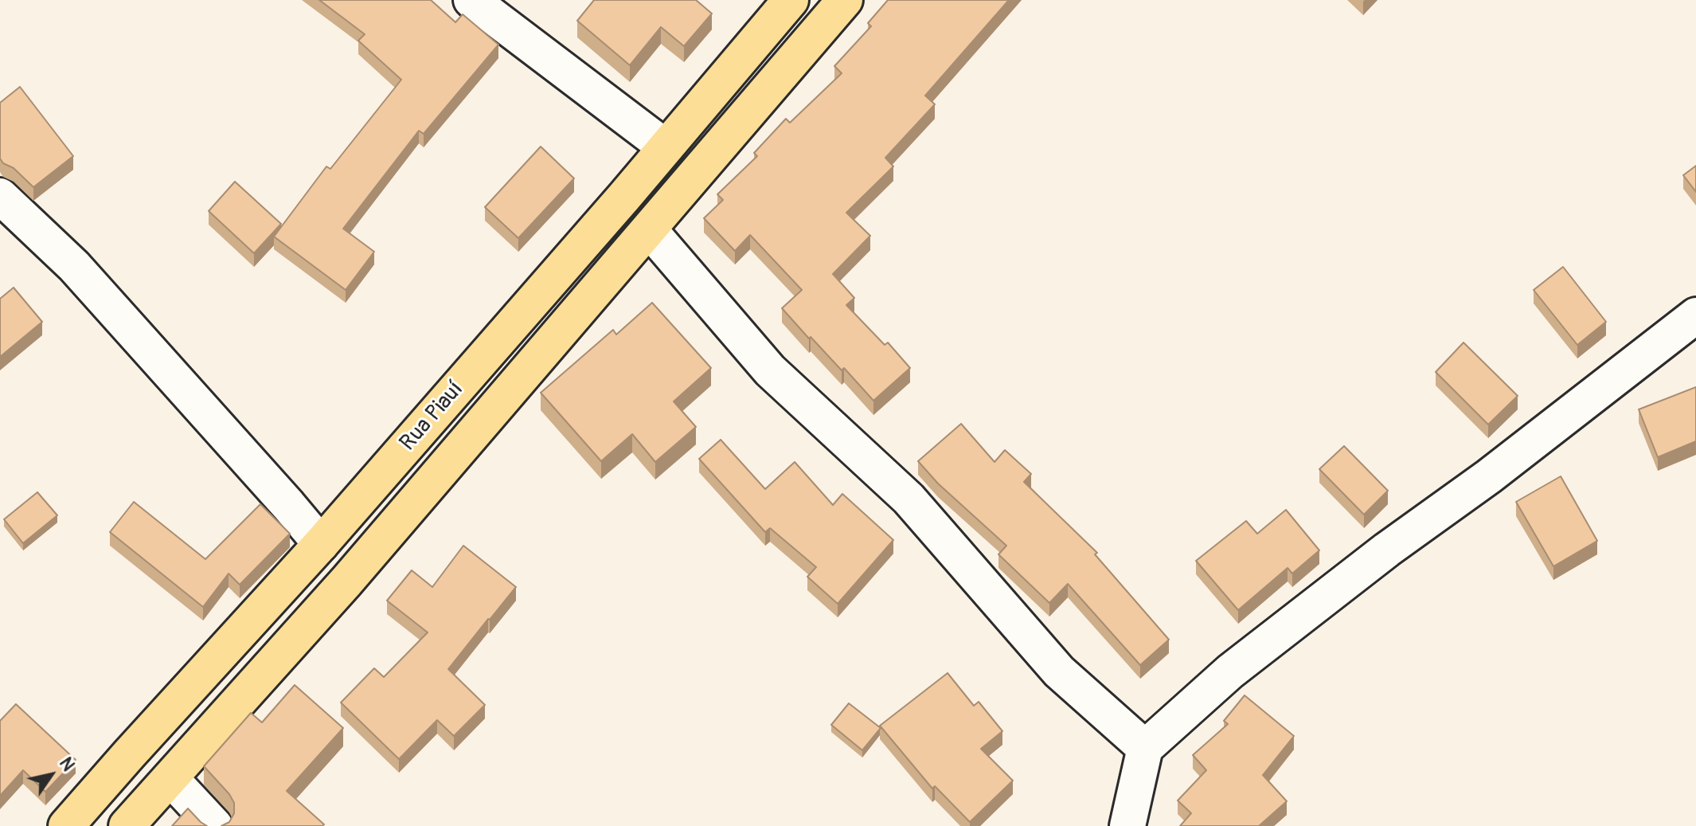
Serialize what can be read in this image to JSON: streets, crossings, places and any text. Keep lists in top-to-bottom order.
{
  "streets": {
    "main road": ["Rua Piauí"]
  },
  "north": "top right"
}
